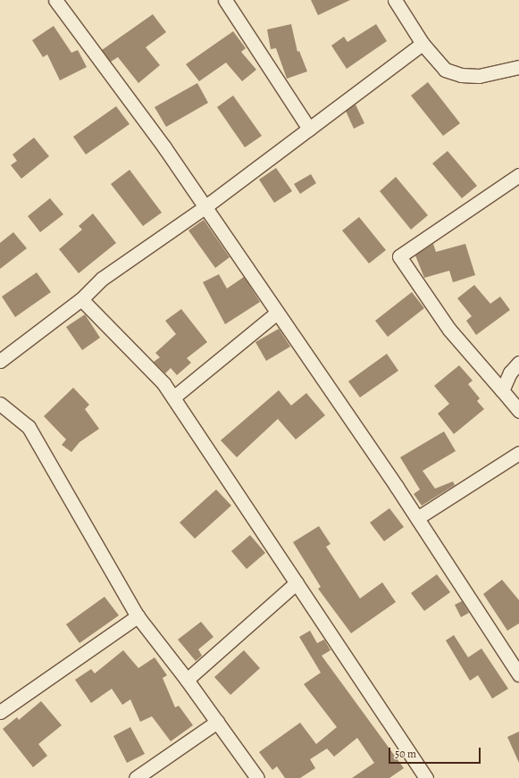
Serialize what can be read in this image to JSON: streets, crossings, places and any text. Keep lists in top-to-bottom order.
{
  "scale_bar": "50 m"
}
